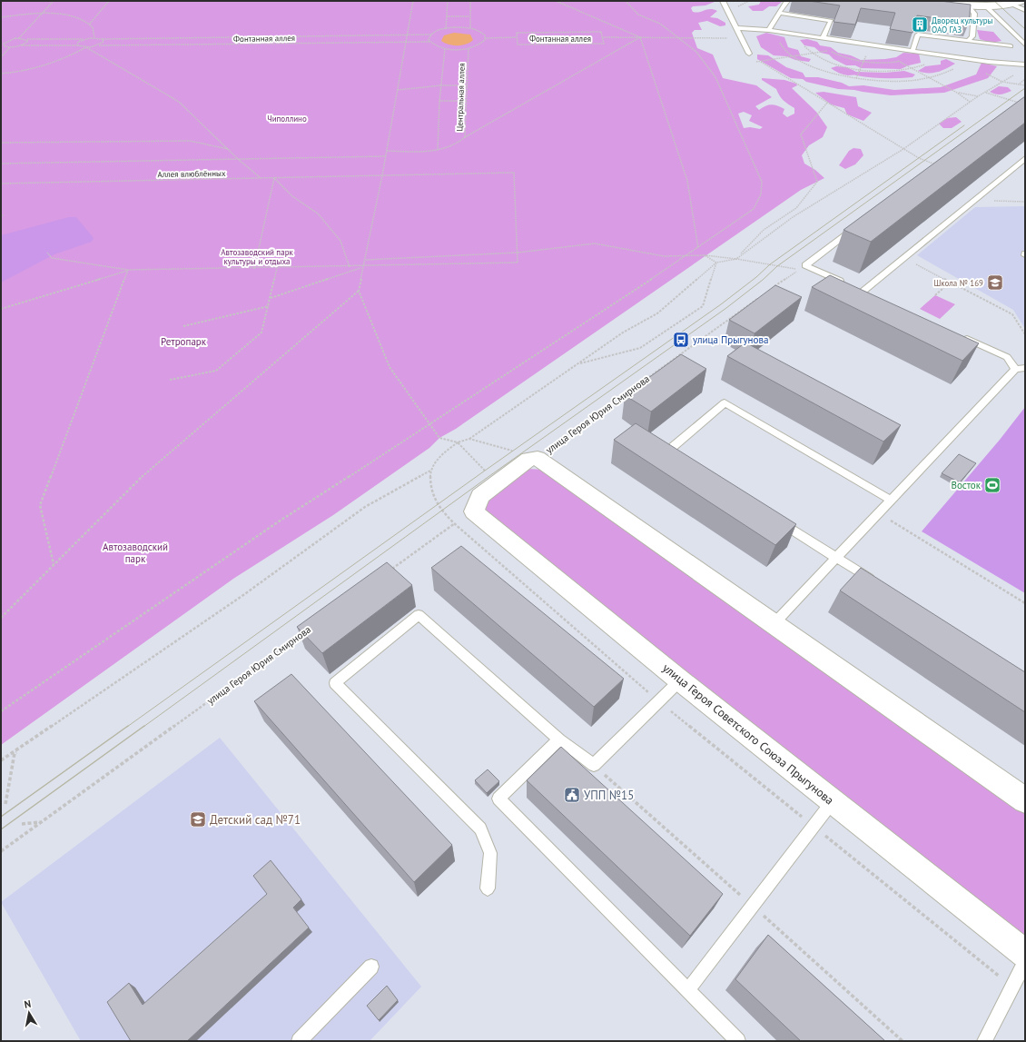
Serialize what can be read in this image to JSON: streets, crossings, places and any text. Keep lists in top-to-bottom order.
{
  "streets": {
    "street": ["улица Героя Советского Союза Прыгунова"],
    "path": [
      "Фонтанная аллея",
      "Центральная аллея",
      "Аллея влюблённых",
      "улица Героя Юрия Смирнова"
    ]
  },
  "parks": [
    "Чиполлино",
    "Автозаводский парк культуры и отдыха",
    "Ретропарк",
    "Автозаводский парк"
  ],
  "places": {
    "building": ["Дворец культуры ОАО ГАЗ"],
    "school or university": ["Школа № 169", "Детский сад №71"],
    "bus stop": ["улица Прыгунова"],
    "sports": ["Восток"],
    "public building": ["УПП №15"]
  },
  "north": "top"
}
